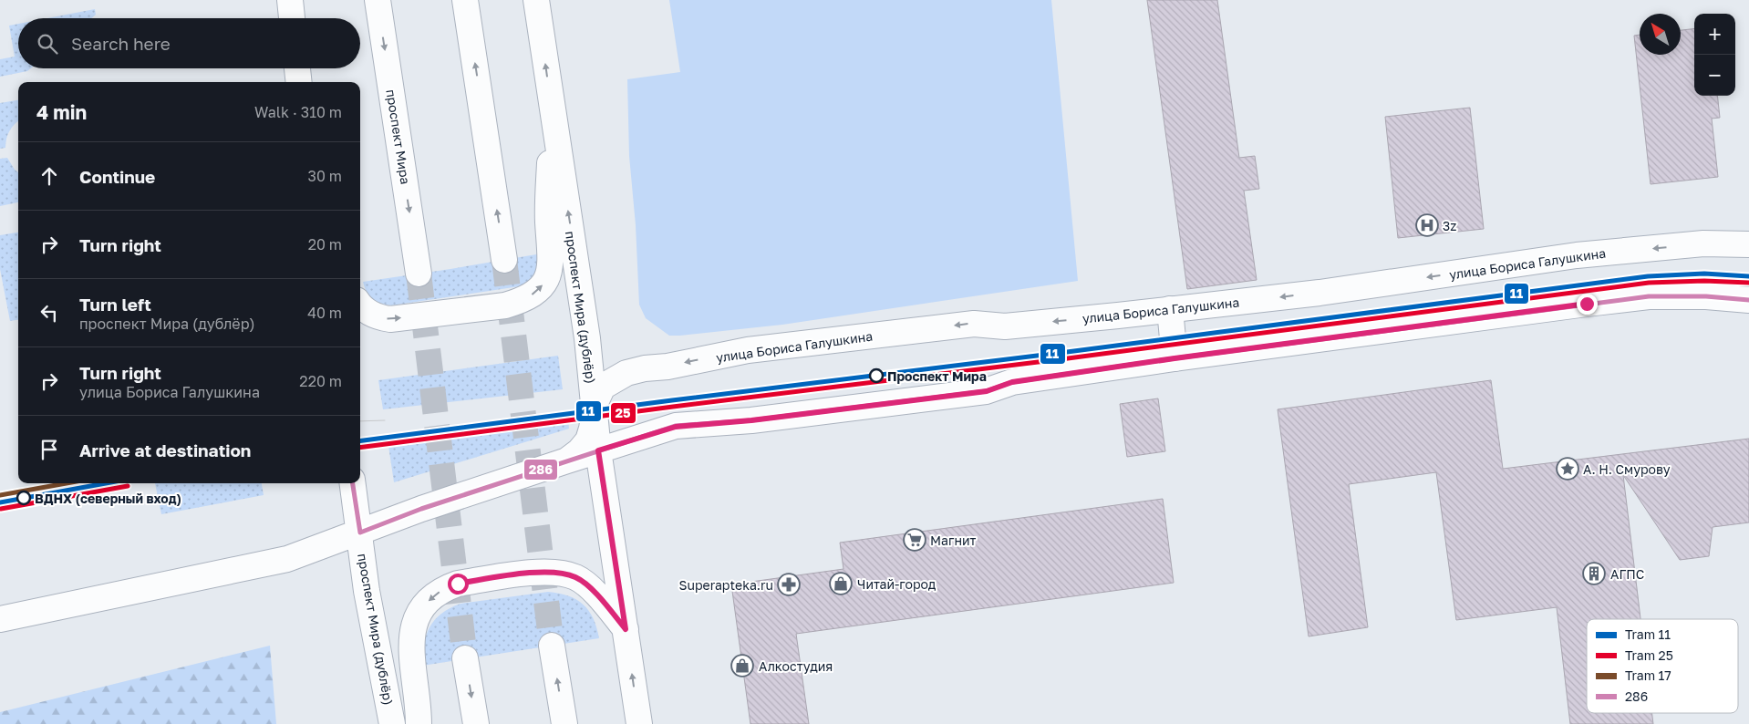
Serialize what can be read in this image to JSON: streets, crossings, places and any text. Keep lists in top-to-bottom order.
{
  "streets": {
    "main road": ["проспект Мира", "улица Бориса Галушкина", "проспект Мира (дублёр)"]
  },
  "crossings": [
    ["улица Бориса Галушкина", "проспект Мира (дублёр)"]
  ],
  "places": {
    "hospital": ["3z"],
    "other": ["Проспект Мира", "ВДНХ (северный вход)"],
    "place": ["А. Н. Смурову"],
    "supermarket": ["Магнит"],
    "building": ["АГПС"],
    "shop": ["Читай-город", "Алкостудия"],
    "pharmacy": ["Superapteka.ru"]
  },
  "lines": [
    "tram line 11",
    "tram line 25",
    "transit line 286",
    "tram line 17"
  ],
  "legend": [
    "Tram 11",
    "Tram 25",
    "Tram 17",
    "286"
  ],
  "north": "top left",
  "page": {
    "map_buttons": ["+", "−"],
    "search": "Search here",
    "heading": ["4 min", "Walk · 310 m"],
    "list": [
      ["Continue", "30 m"],
      ["Turn right", "20 m"],
      ["Turn left", "проспект Мира (дублёр)", "40 m"],
      ["Turn right", "улица Бориса Галушкина", "220 m"],
      "Arrive at destination"
    ]
  }
}
